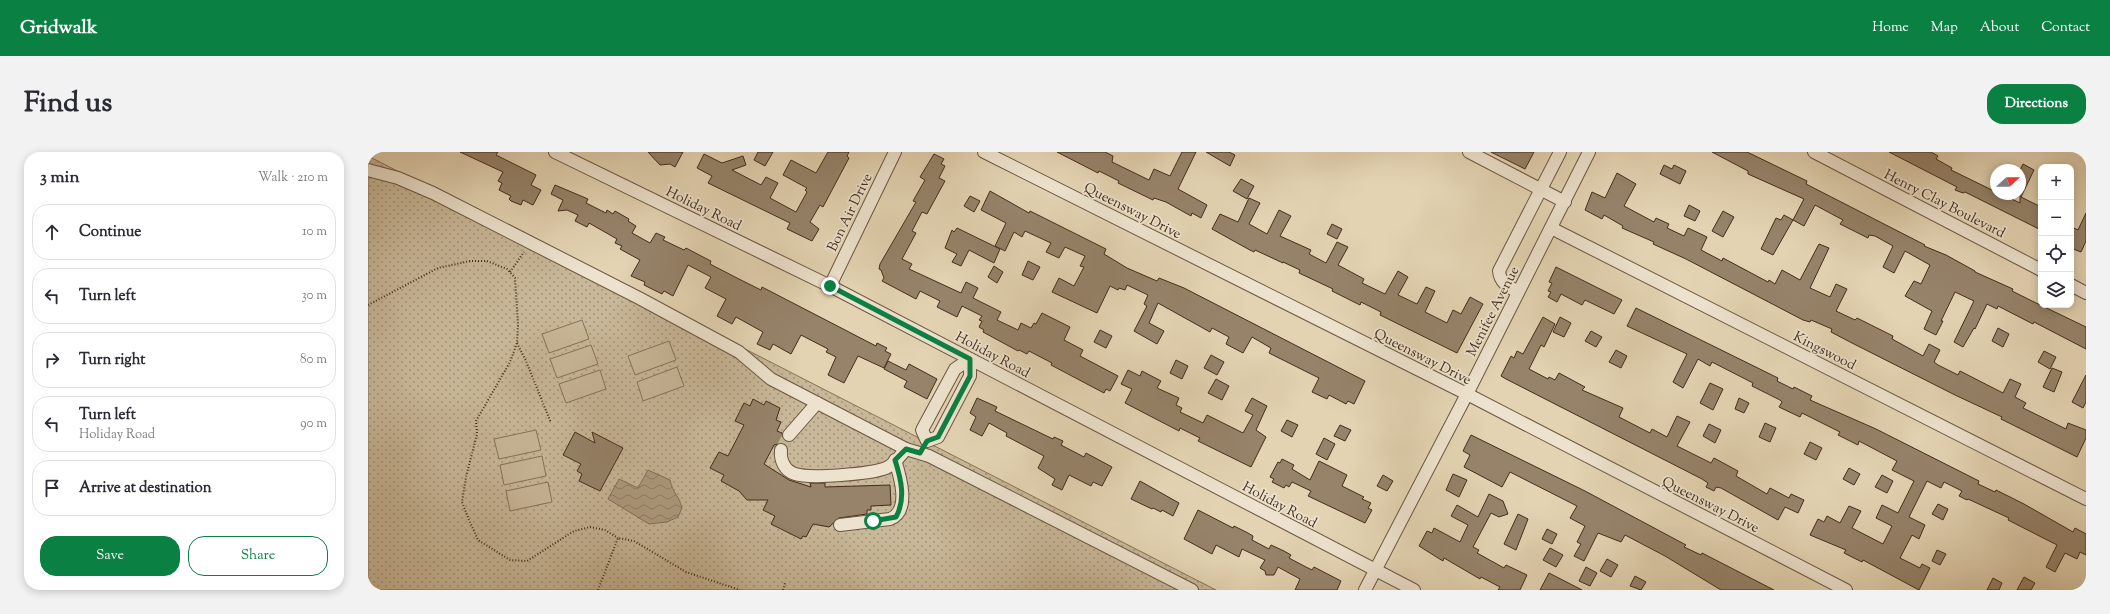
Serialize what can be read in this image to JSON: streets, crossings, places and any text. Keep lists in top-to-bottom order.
{
  "streets": {
    "street": [
      "Henry Clay Boulevard",
      "Holiday Road",
      "Queensway Drive",
      "Bon Air Drive",
      "Menifee Avenue",
      "Kingswood"
    ]
  },
  "crossings": [
    ["Holiday Road", "Bon Air Drive"],
    ["Holiday Road", "Menifee Avenue"],
    ["Queensway Drive", "Menifee Avenue"],
    ["Menifee Avenue", "Kingswood"]
  ],
  "north": "right",
  "page": {
    "header": "Gridwalk",
    "nav": [
      "Home",
      "Map",
      "About",
      "Contact"
    ],
    "title": "Find us",
    "buttons": [
      "Directions",
      ["Save", "Share"]
    ],
    "heading": ["3 min", "Walk · 210 m"],
    "map_buttons": ["+", "−"],
    "list": [
      ["Continue", "10 m"],
      ["Turn left", "30 m"],
      ["Turn right", "80 m"],
      ["Turn left", "Holiday Road", "90 m"],
      "Arrive at destination"
    ]
  }
}
